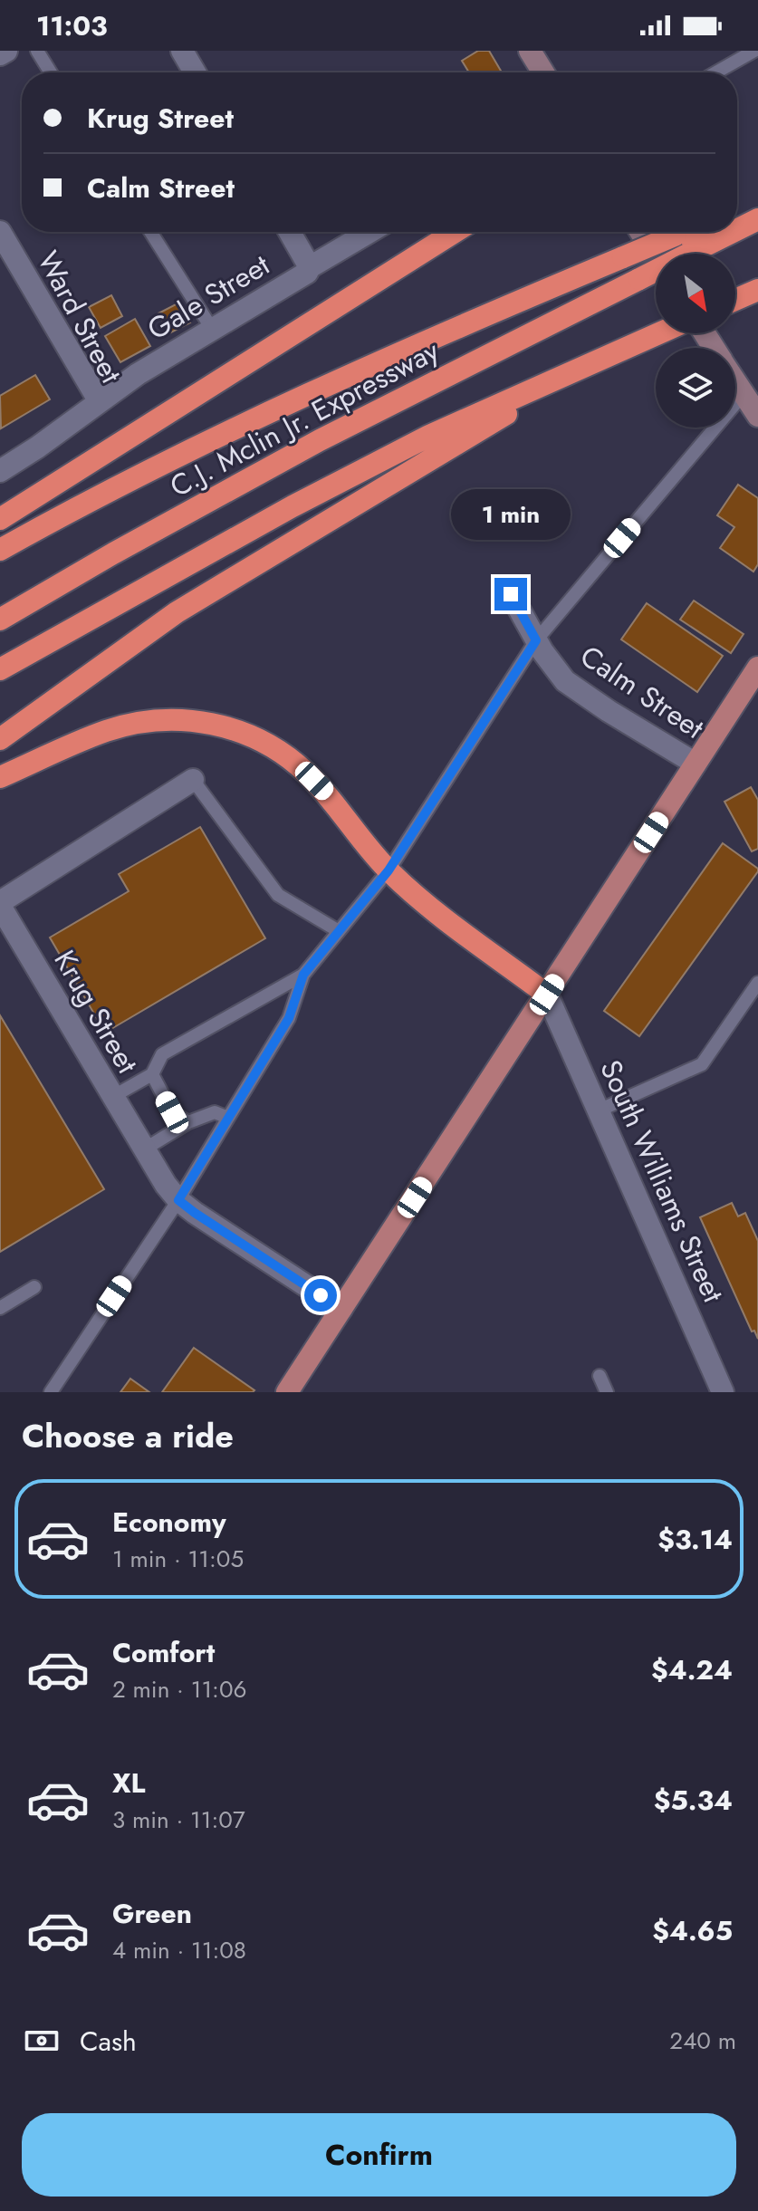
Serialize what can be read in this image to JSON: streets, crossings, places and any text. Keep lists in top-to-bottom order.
{
  "streets": {
    "highway": ["C.J. Mclin Jr. Expressway"],
    "street": [
      "Gale Street",
      "Ward Street",
      "Calm Street",
      "Krug Street",
      "South Williams Street"
    ]
  },
  "crossings": [
    ["Gale Street", "Ward Street"]
  ],
  "north": "bottom right",
  "page": {
    "status": "11:03",
    "banner": ["Krug Street", "Calm Street"],
    "bubble": "1 min",
    "heading": "Choose a ride",
    "list": [
      {
        "name": "Economy",
        "note": "1 min · 11:05",
        "value": "$3.14"
      },
      {
        "name": "Comfort",
        "note": "2 min · 11:06",
        "value": "$4.24"
      },
      {
        "name": "XL",
        "note": "3 min · 11:07",
        "value": "$5.34"
      },
      {
        "name": "Green",
        "note": "4 min · 11:08",
        "value": "$4.65"
      }
    ],
    "pay": ["Cash", "240 m"],
    "buttons": "Confirm"
  }
}
